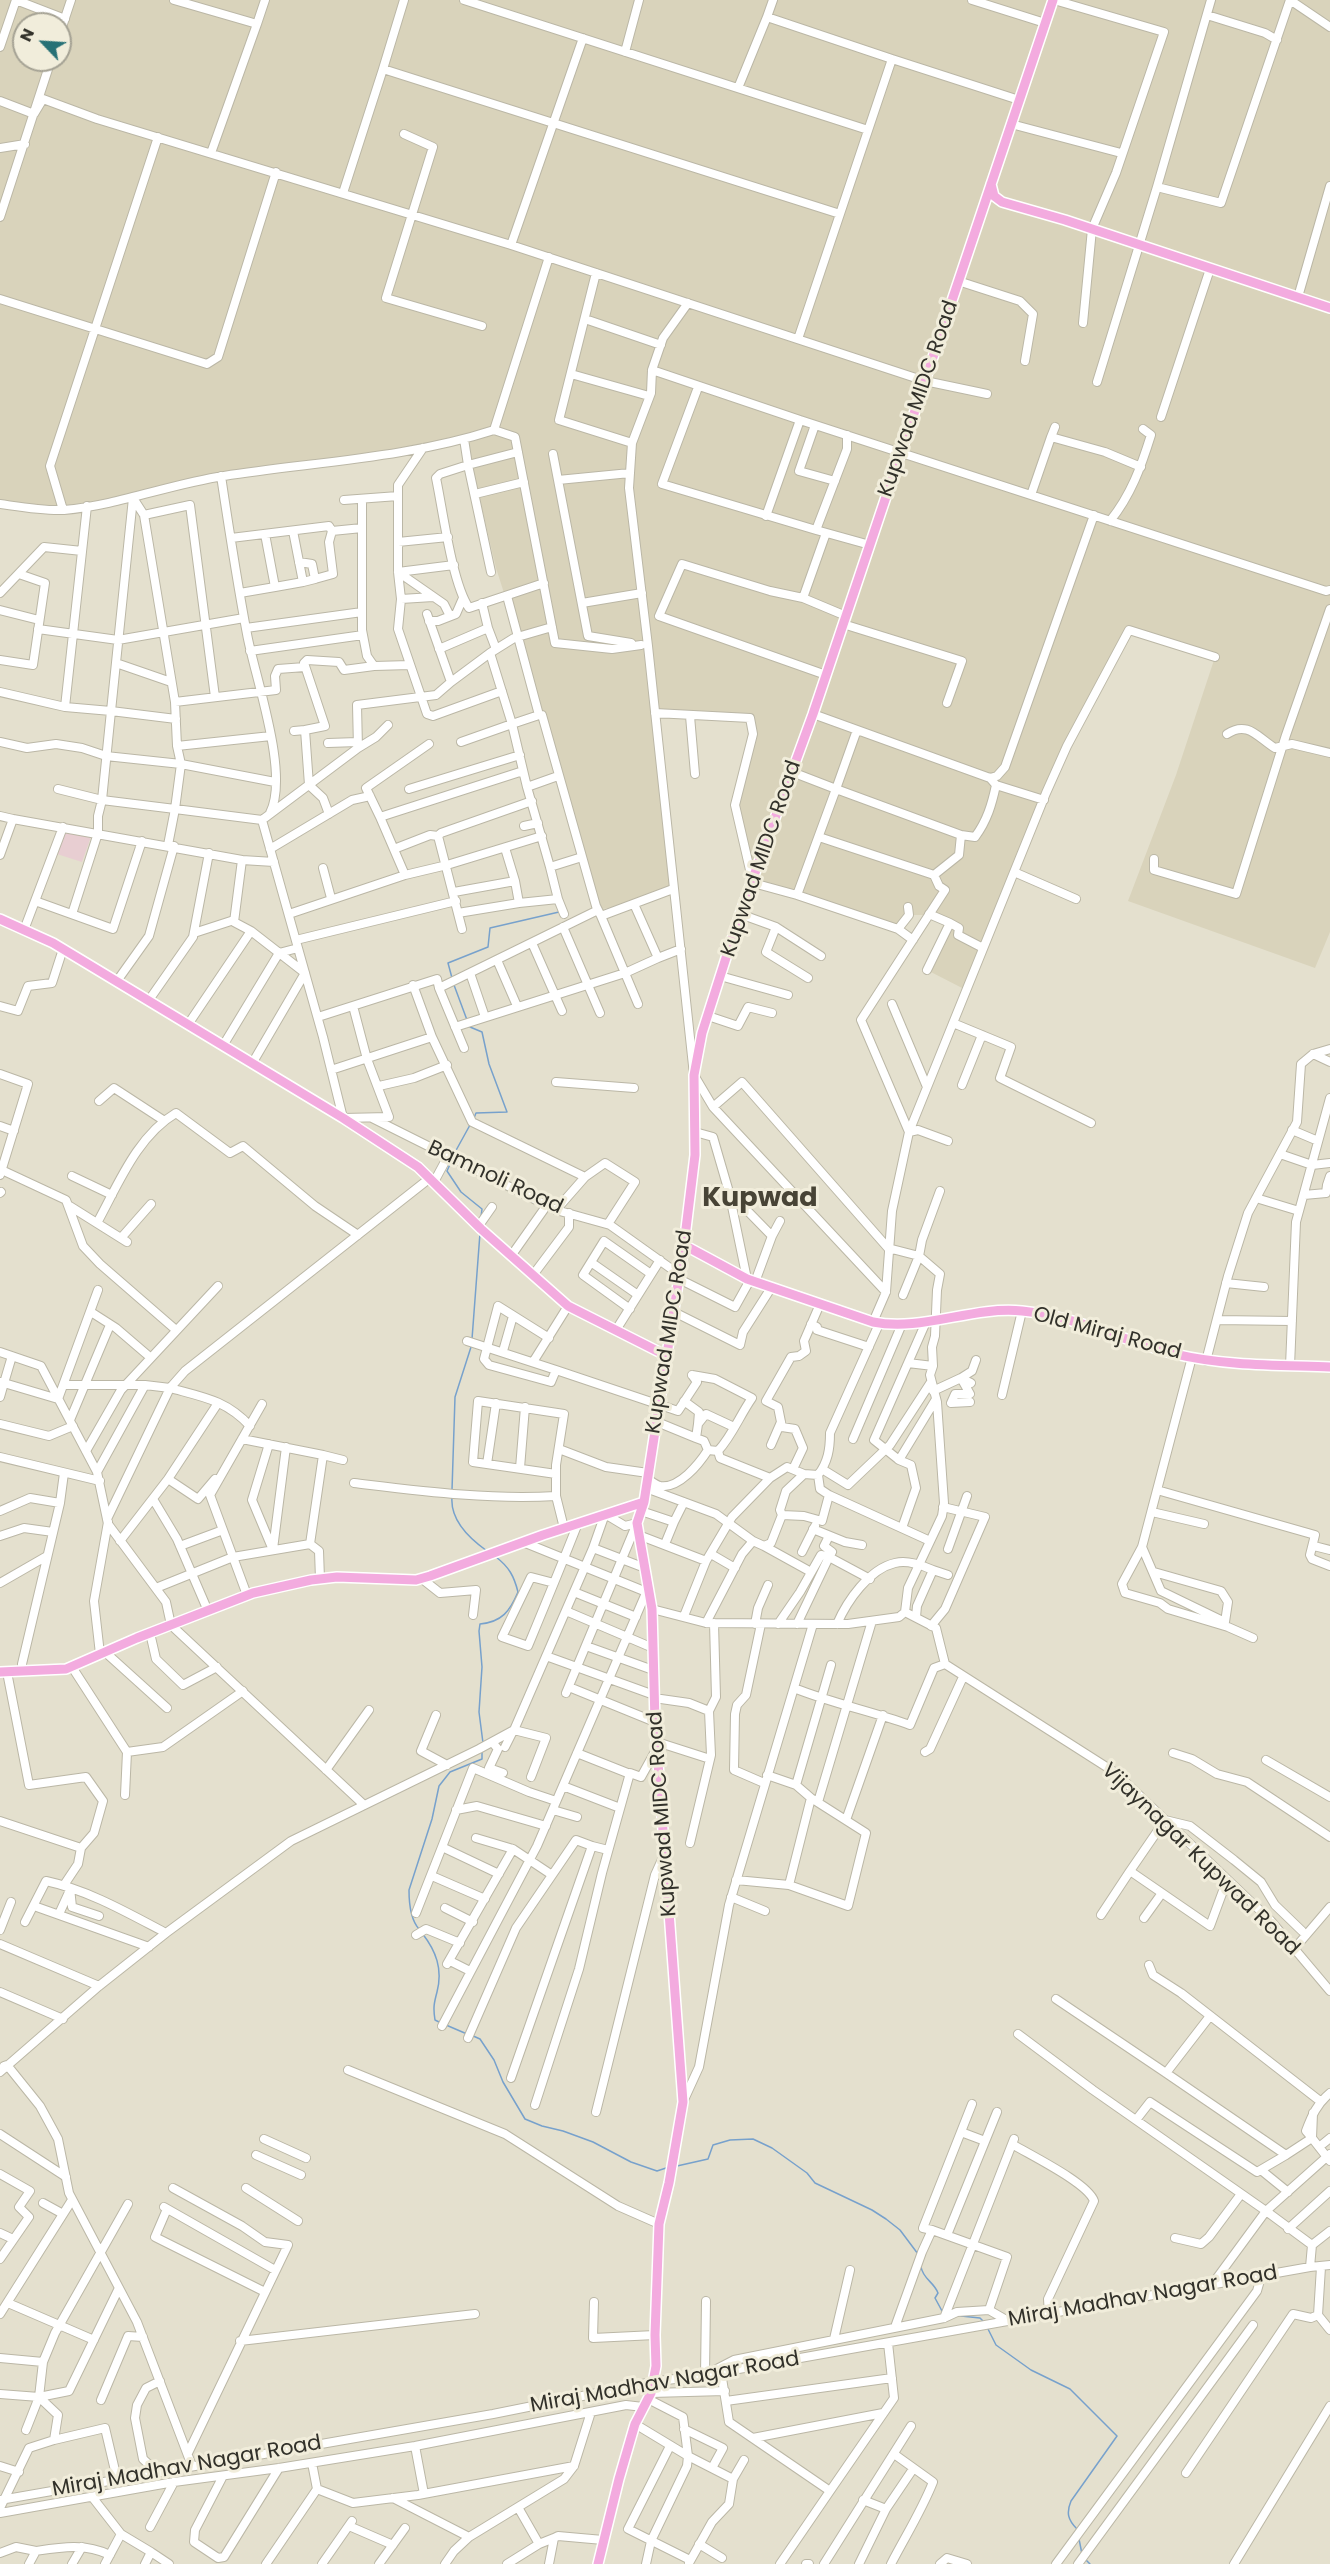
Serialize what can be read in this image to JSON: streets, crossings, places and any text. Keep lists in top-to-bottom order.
{
  "streets": {
    "main road": ["Kupwad MIDC Road", "Old Miraj Road"],
    "street": ["Bamnoli Road", "Vijaynagar Kupwad Road", "Miraj Madhav Nagar Road"]
  },
  "crossings": [
    ["Kupwad MIDC Road", "Bamnoli Road"],
    ["Kupwad MIDC Road", "Old Miraj Road"],
    ["Kupwad MIDC Road", "Miraj Madhav Nagar Road"],
    ["Bamnoli Road", "Old Miraj Road"]
  ],
  "districts": ["Kupwad"],
  "north": "top left"
}
